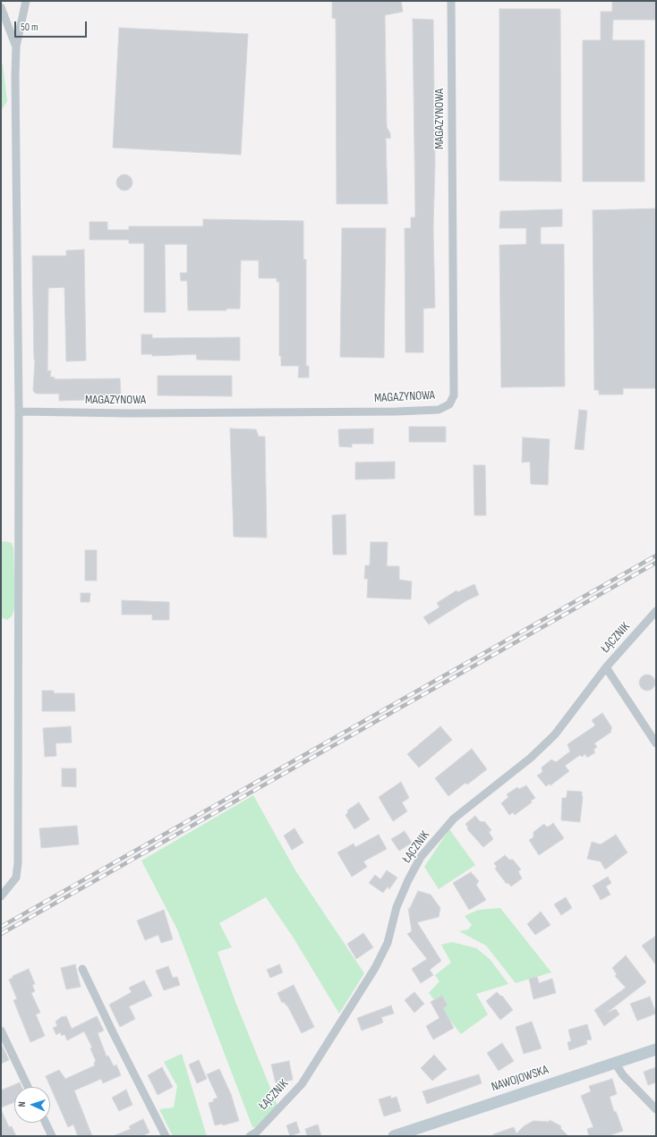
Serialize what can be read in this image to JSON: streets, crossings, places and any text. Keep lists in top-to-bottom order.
{
  "streets": {
    "street": ["MAGAZYNOWA", "ŁĄCZNIK", "NAWOJOWSKA"]
  },
  "scale_bar": "50 m",
  "north": "left"
}
